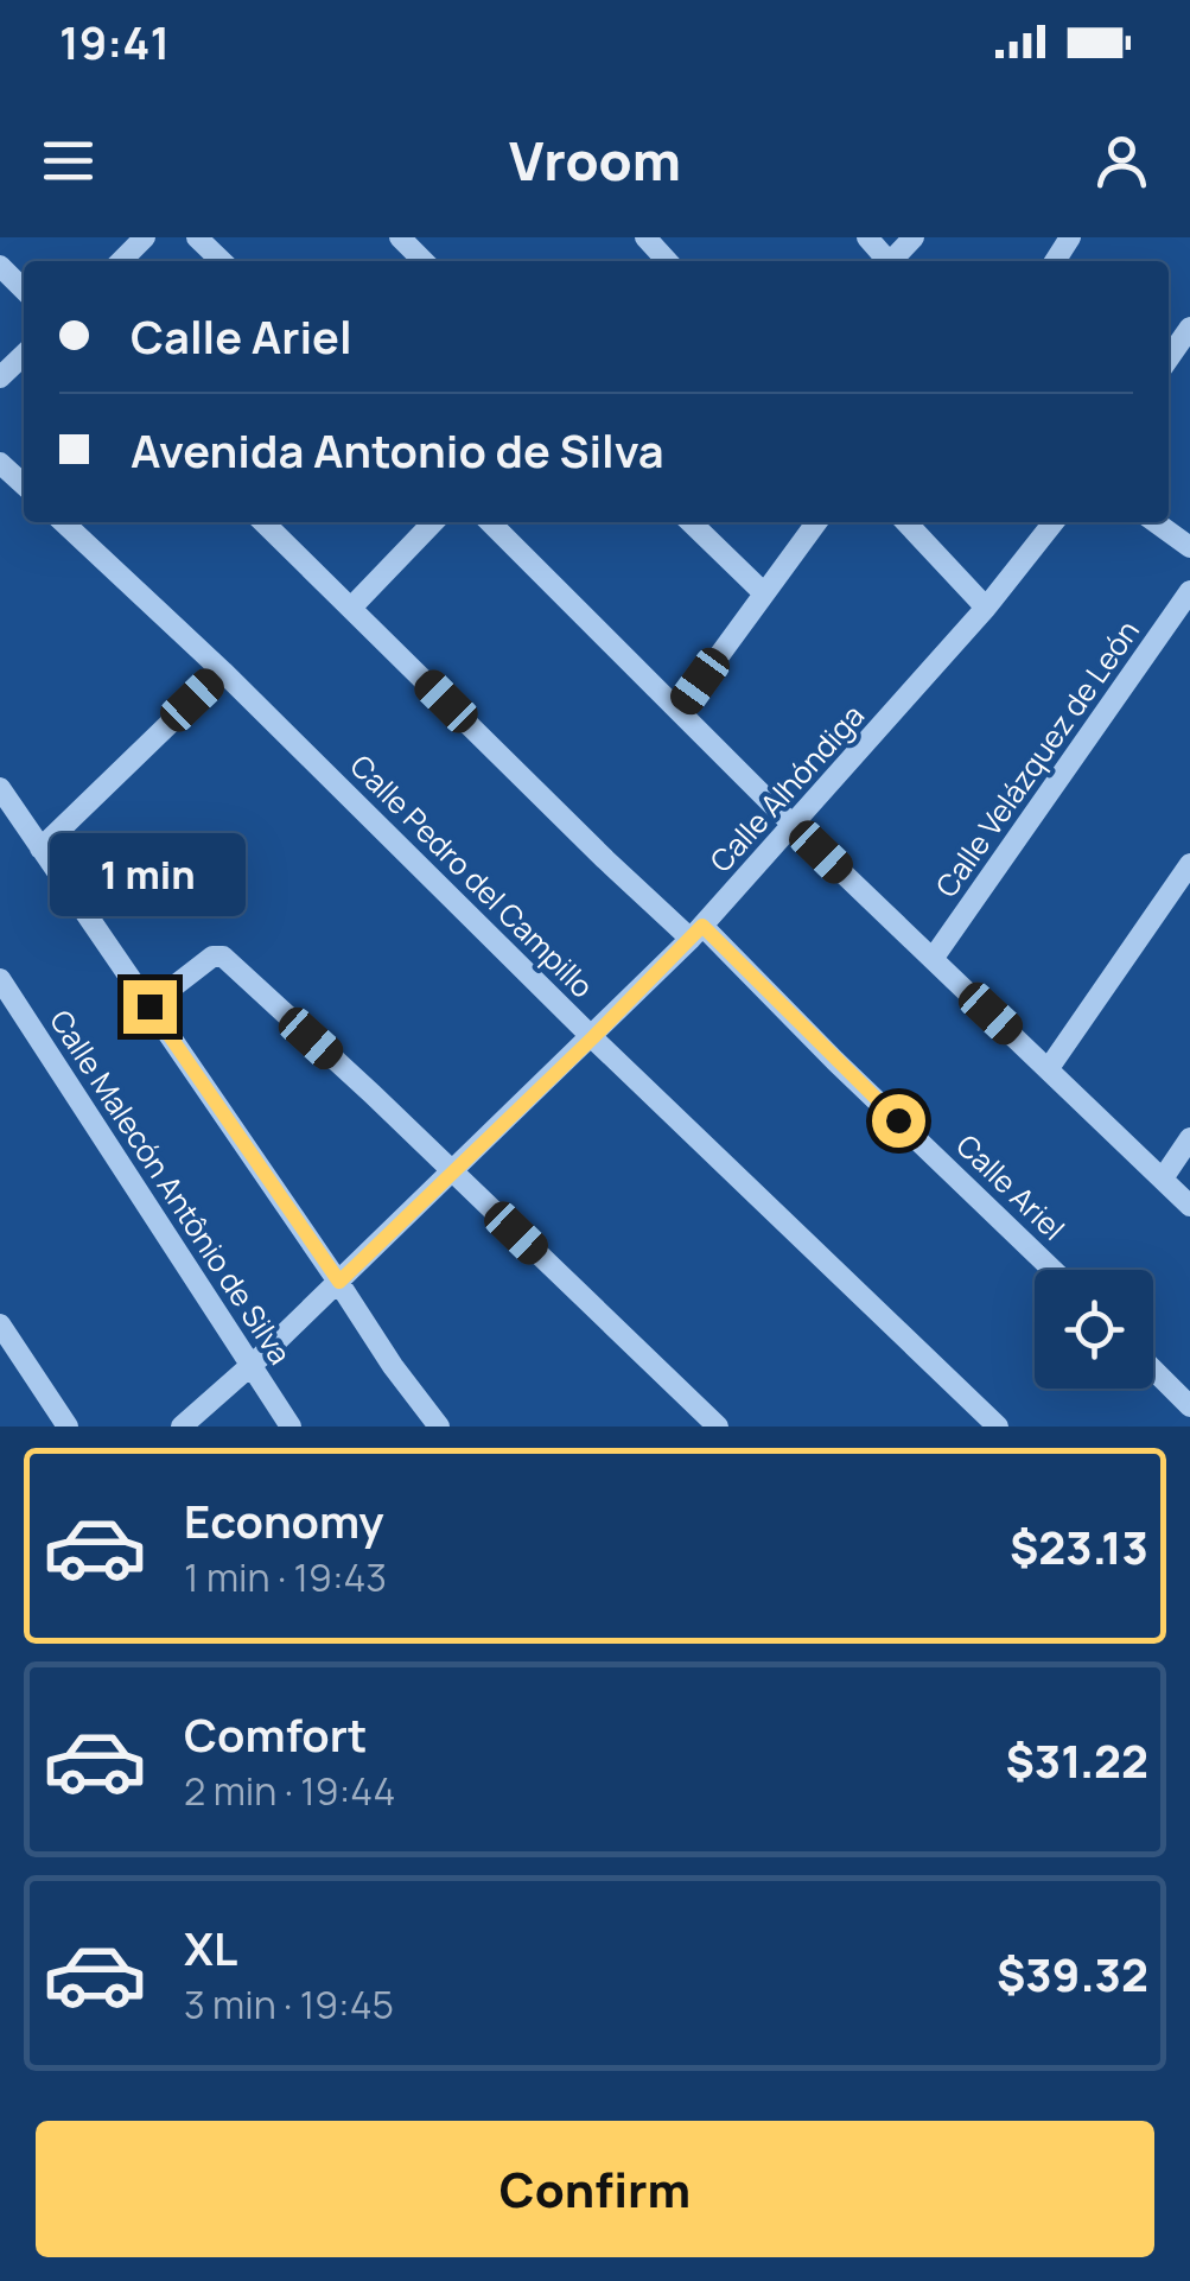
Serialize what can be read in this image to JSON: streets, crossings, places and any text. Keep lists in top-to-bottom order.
{
  "streets": {
    "street": [
      "Calle Velázquez de León",
      "Calle Alhóndiga",
      "Calle Pedro del Campillo",
      "Calle Malecón Antônio de Silva",
      "Calle Ariel"
    ]
  },
  "crossings": [
    ["Calle Alhóndiga", "Calle Pedro del Campillo"],
    ["Calle Alhóndiga", "Calle Malecón Antônio de Silva"],
    ["Calle Alhóndiga", "Calle Ariel"]
  ],
  "page": {
    "status": "19:41",
    "header": "Vroom",
    "banner": ["Calle Ariel", "Avenida Antonio de Silva"],
    "bubble": "1 min",
    "list": [
      {
        "name": "Economy",
        "note": "1 min · 19:43",
        "value": "$23.13"
      },
      {
        "name": "Comfort",
        "note": "2 min · 19:44",
        "value": "$31.22"
      },
      {
        "name": "XL",
        "note": "3 min · 19:45",
        "value": "$39.32"
      }
    ],
    "buttons": "Confirm"
  }
}
